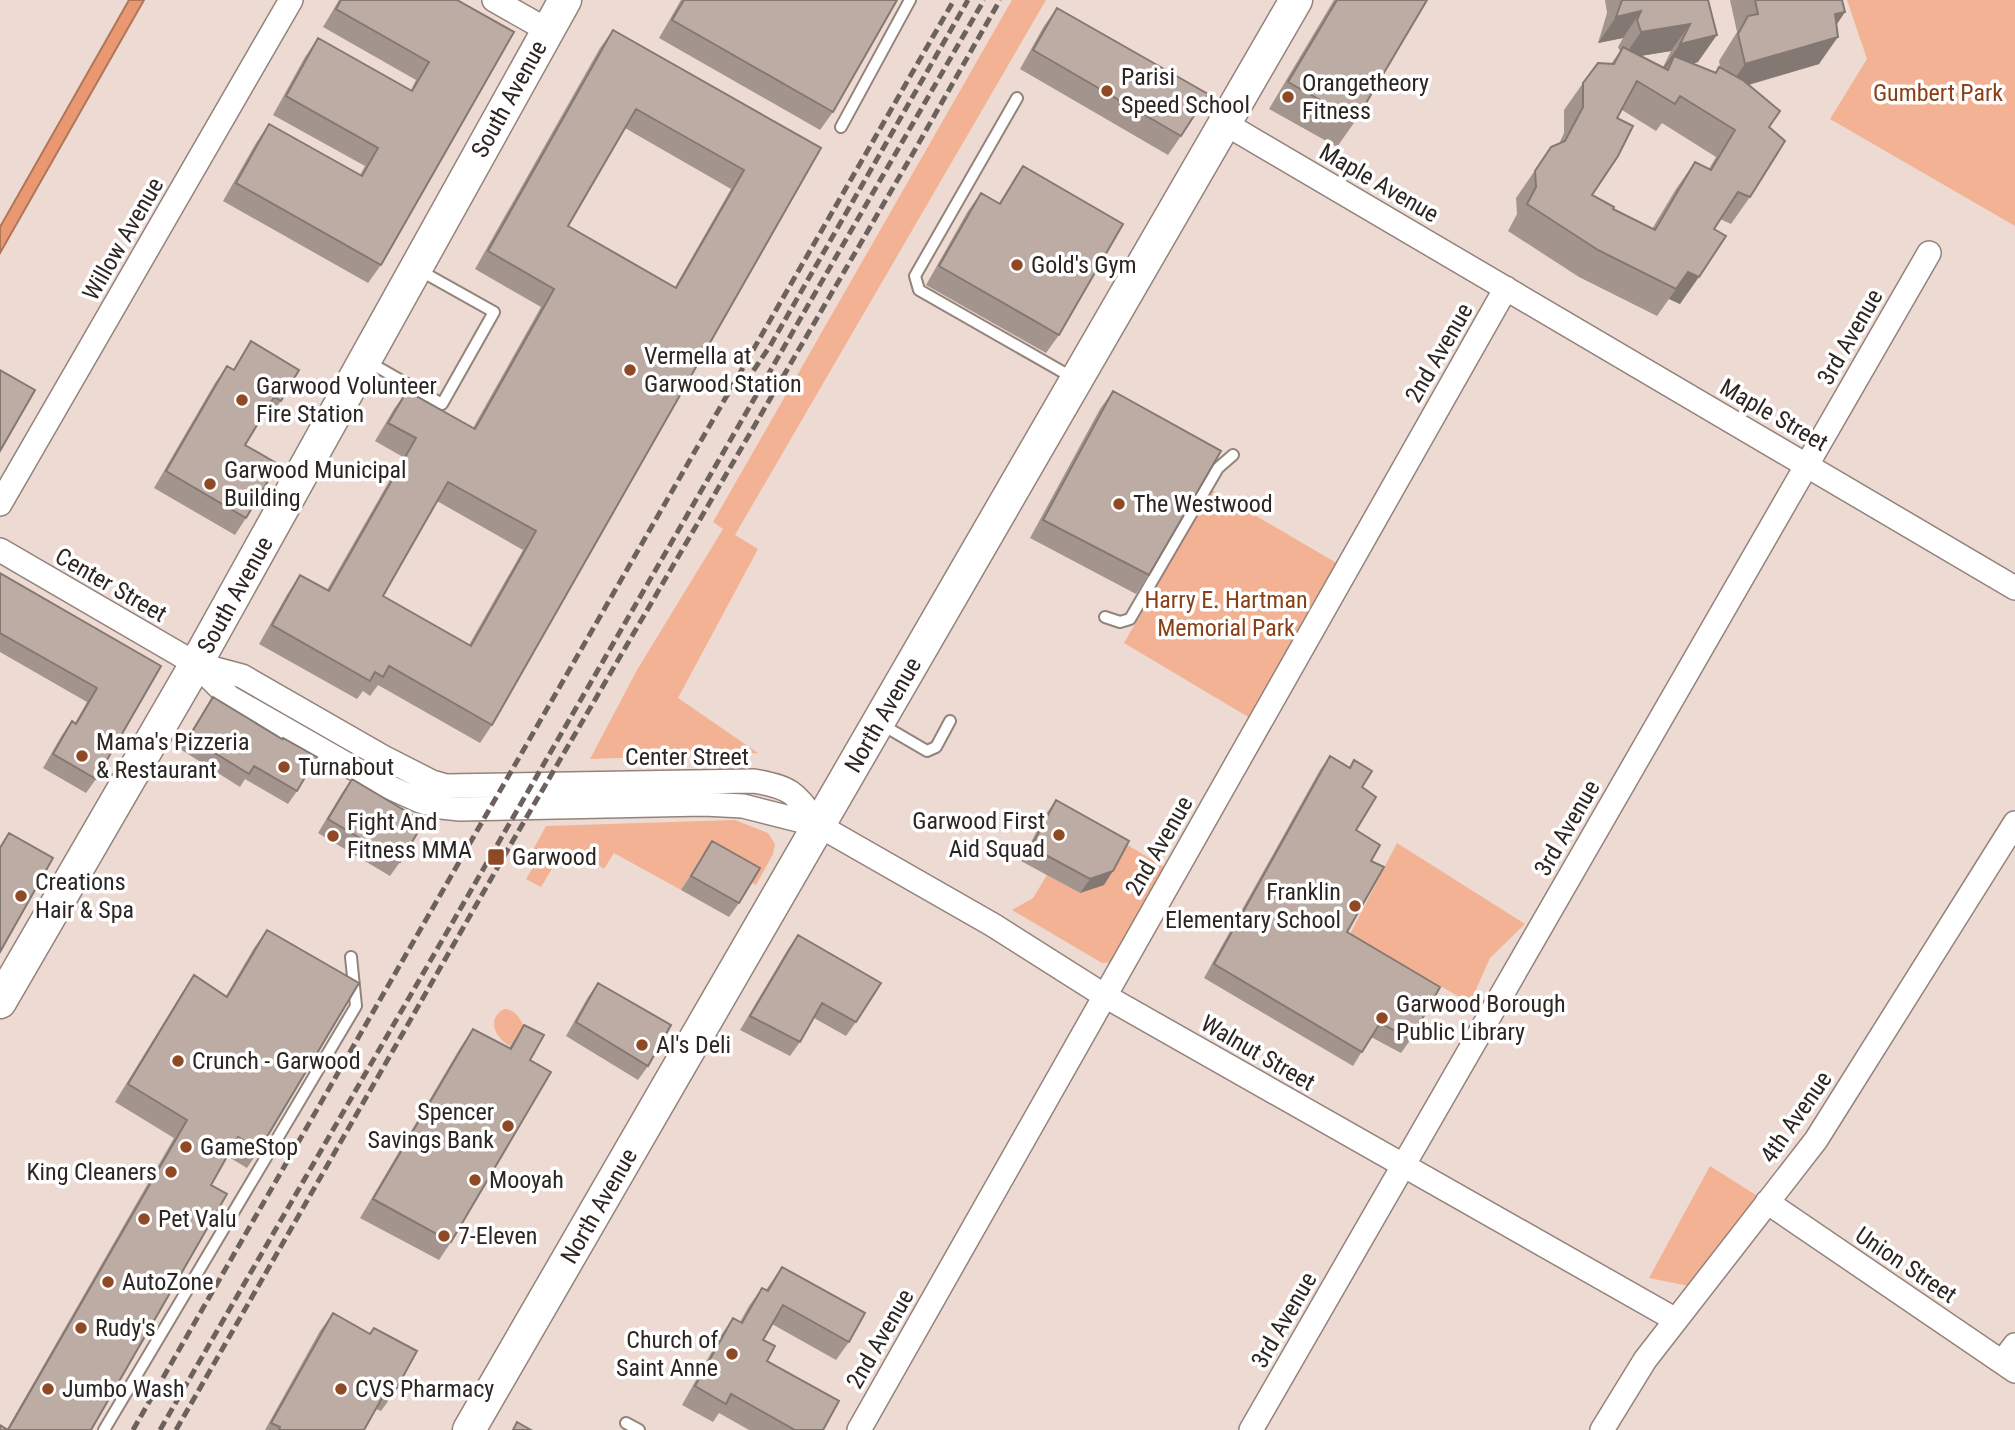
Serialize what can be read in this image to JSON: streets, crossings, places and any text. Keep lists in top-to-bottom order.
{
  "streets": {
    "main road": ["South Avenue", "North Avenue"],
    "street": [
      "Maple Avenue",
      "Willow Avenue",
      "3rd Avenue",
      "2nd Avenue",
      "Maple Street",
      "Center Street",
      "Walnut Street",
      "4th Avenue",
      "Union Street"
    ]
  },
  "crossings": [
    ["South Avenue", "Center Street"],
    ["Maple Avenue", "2nd Avenue"],
    ["Maple Avenue", "Maple Street"],
    ["Maple Avenue", "North Avenue"],
    ["3rd Avenue", "Maple Street"],
    ["3rd Avenue", "Walnut Street"],
    ["2nd Avenue", "Maple Street"],
    ["2nd Avenue", "Walnut Street"],
    ["Center Street", "North Avenue"],
    ["Center Street", "Walnut Street"],
    ["North Avenue", "Walnut Street"],
    ["Walnut Street", "4th Avenue"],
    ["4th Avenue", "Union Street"]
  ],
  "parks": ["Gumbert Park", "Harry E. Hartman Memorial Park"],
  "places": {
    "other": [
      "Parisi Speed School",
      "Orangetheory Fitness",
      "Gold's Gym",
      "Vermella at Garwood Station",
      "Garwood Volunteer Fire Station",
      "Garwood Municipal Building",
      "The Westwood",
      "Mama's Pizzeria & Restaurant",
      "Turnabout",
      "Garwood First Aid Squad",
      "Fight And Fitness MMA",
      "Creations Hair & Spa",
      "Franklin Elementary School",
      "Garwood Borough Public Library",
      "Al's Deli",
      "Crunch - Garwood",
      "Spencer Savings Bank",
      "GameStop",
      "King Cleaners",
      "Mooyah",
      "Pet Valu",
      "7-Eleven",
      "AutoZone",
      "Rudy's",
      "Church of Saint Anne",
      "Jumbo Wash",
      "CVS Pharmacy"
    ],
    "transit": ["Garwood"]
  }
}
